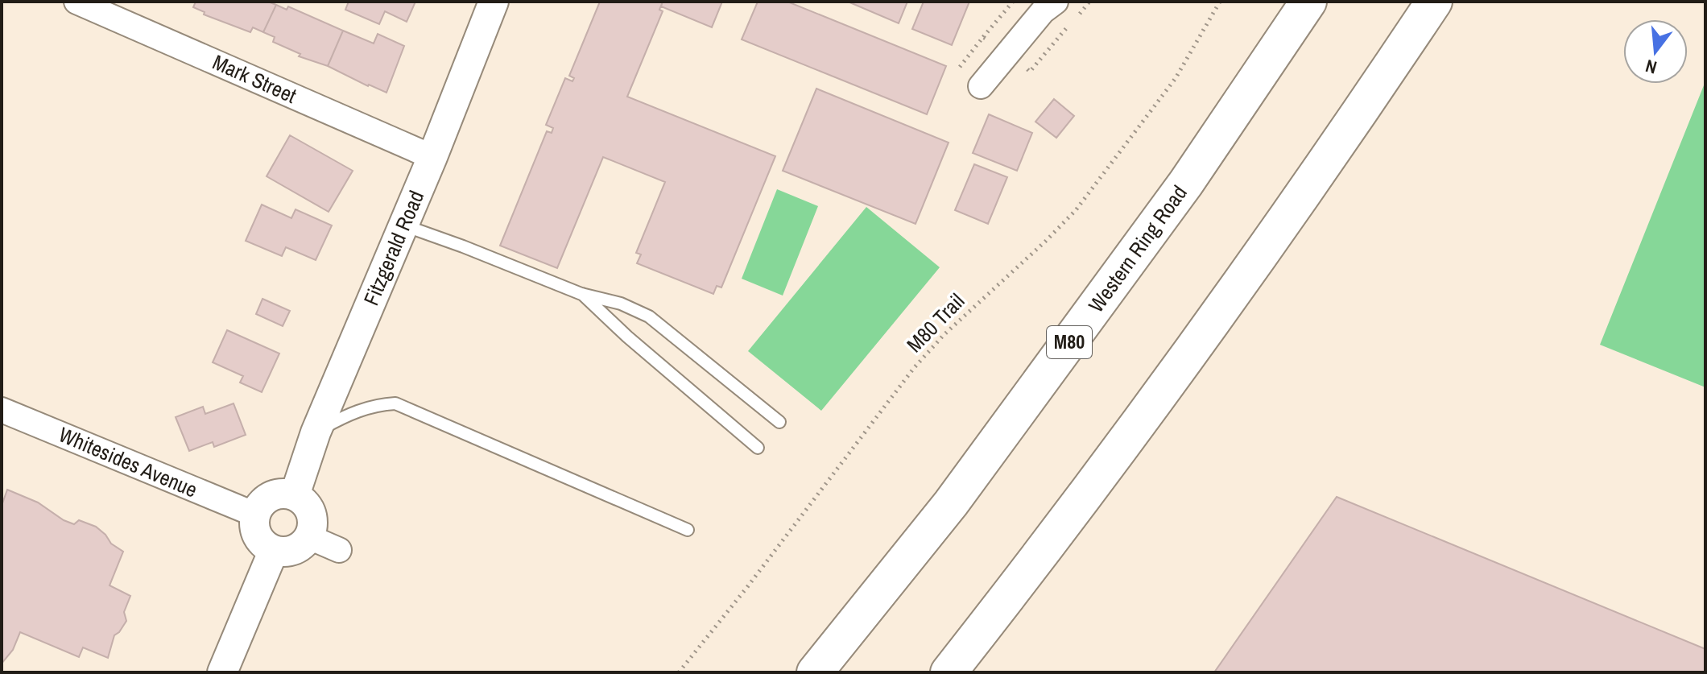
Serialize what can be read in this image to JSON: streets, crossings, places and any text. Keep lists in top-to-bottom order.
{
  "streets": {
    "highway": ["Western Ring Road", "M80"],
    "street": ["Mark Street", "Fitzgerald Road", "Whitesides Avenue"],
    "path": ["M80 Trail"]
  },
  "crossings": [
    ["Mark Street", "Fitzgerald Road"],
    ["Fitzgerald Road", "Whitesides Avenue"]
  ],
  "north": "bottom"
}
